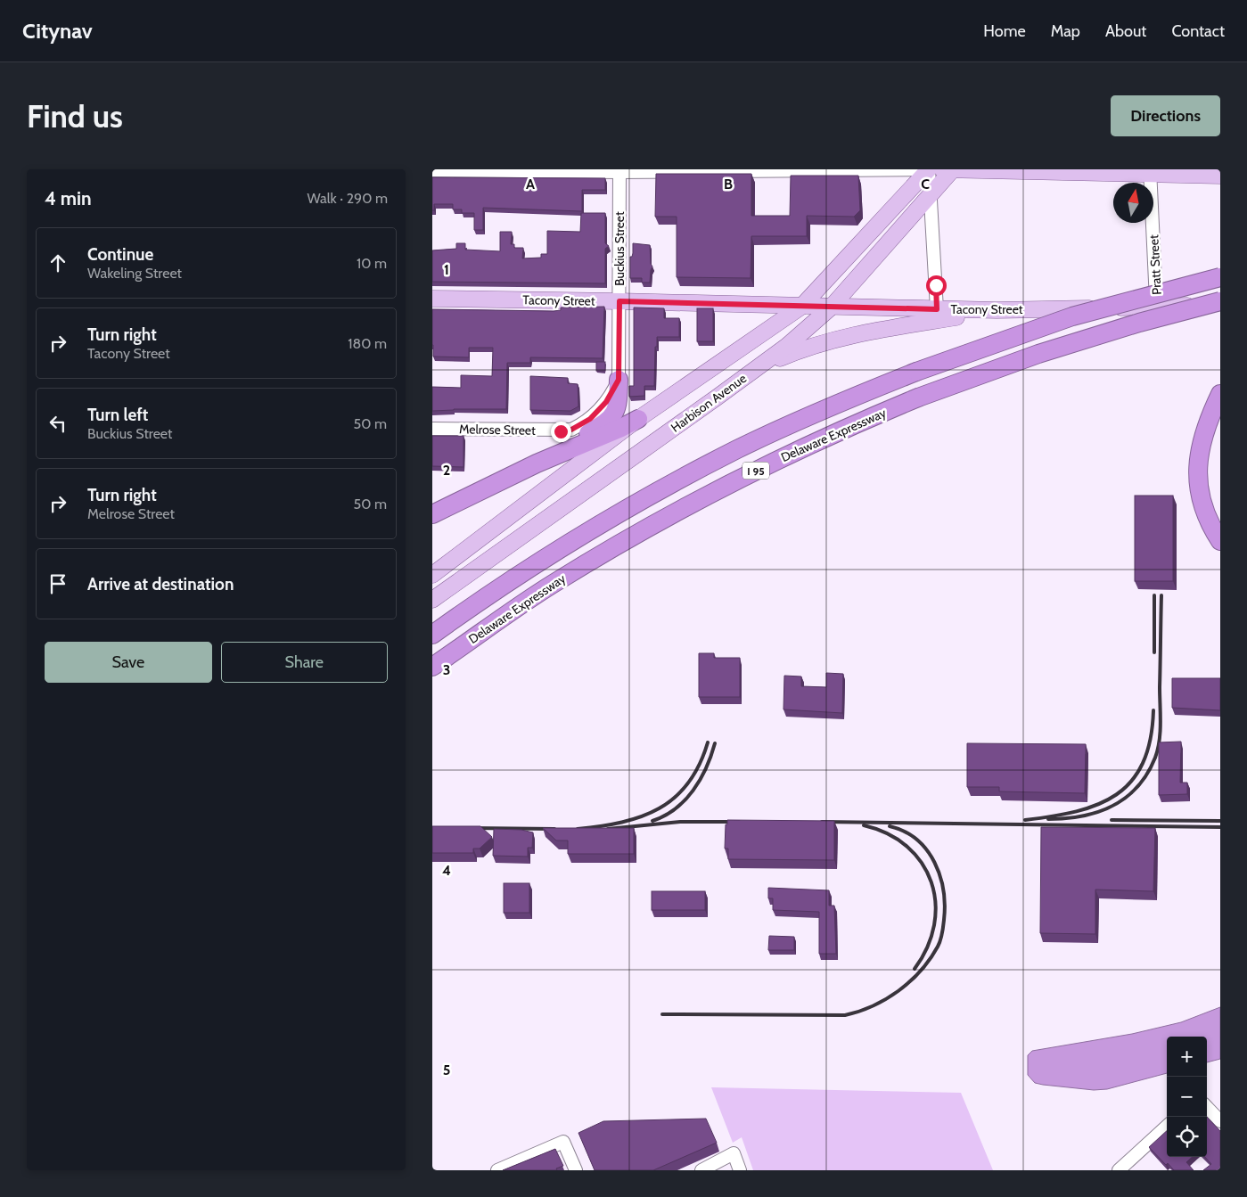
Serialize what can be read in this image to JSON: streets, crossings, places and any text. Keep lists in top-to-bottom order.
{
  "streets": {
    "highway": ["Delaware Expressway", "I 95"],
    "main road": ["Tacony Street", "Harbison Avenue"],
    "street": ["Buckius Street", "Pratt Street", "Melrose Street"]
  },
  "crossings": [
    ["Buckius Street", "Tacony Street"],
    ["Buckius Street", "Melrose Street"],
    ["Pratt Street", "Tacony Street"],
    ["Tacony Street", "Harbison Avenue"]
  ],
  "north": "top",
  "page": {
    "header": "Citynav",
    "nav": [
      "Home",
      "Map",
      "About",
      "Contact"
    ],
    "buttons": [
      "Directions",
      ["Save", "Share"]
    ],
    "title": "Find us",
    "heading": ["4 min", "Walk · 290 m"],
    "list": [
      ["Continue", "Wakeling Street", "10 m"],
      ["Turn right", "Tacony Street", "180 m"],
      ["Turn left", "Buckius Street", "50 m"],
      ["Turn right", "Melrose Street", "50 m"],
      "Arrive at destination"
    ],
    "map_buttons": ["+", "−"]
  },
  "grid": {
    "columns": ["A", "B", "C"],
    "rows": [
      "1",
      "2",
      "3",
      "4",
      "5"
    ]
  }
}
